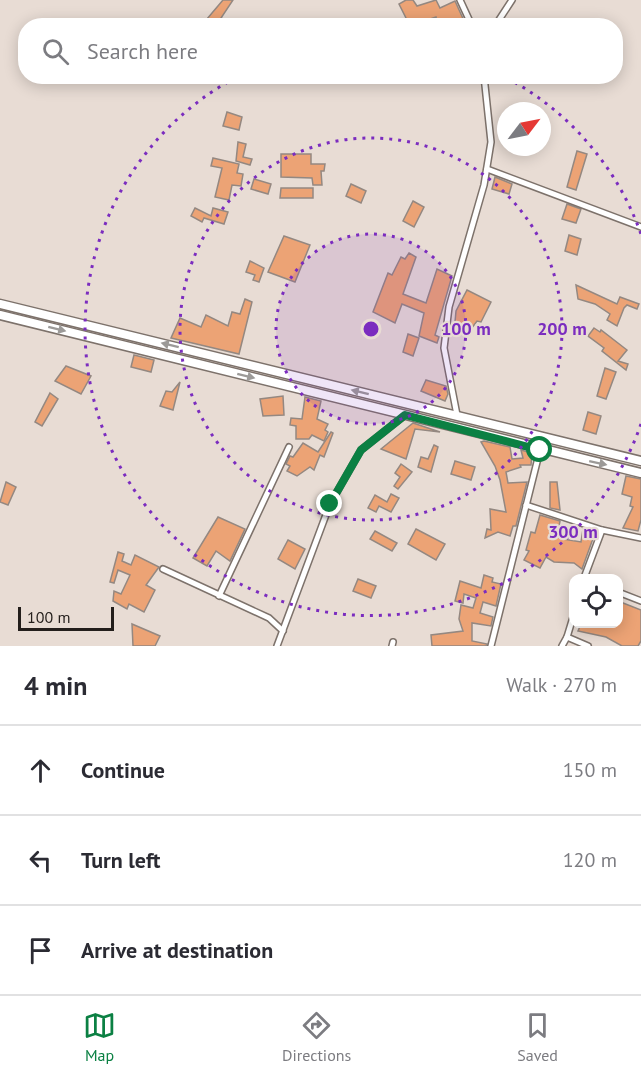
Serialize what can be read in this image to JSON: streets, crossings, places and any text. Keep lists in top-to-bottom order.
{
  "scale_bar": "100 m",
  "north": "top right",
  "page": {
    "search": "Search here",
    "scale": "100 m",
    "heading": ["4 min", "Walk · 270 m"],
    "list": [
      ["Continue", "150 m"],
      ["Turn left", "120 m"],
      "Arrive at destination"
    ],
    "nav": ["Map", "Directions", "Saved"]
  },
  "rings": ["100 m", "200 m", "300 m"]
}
